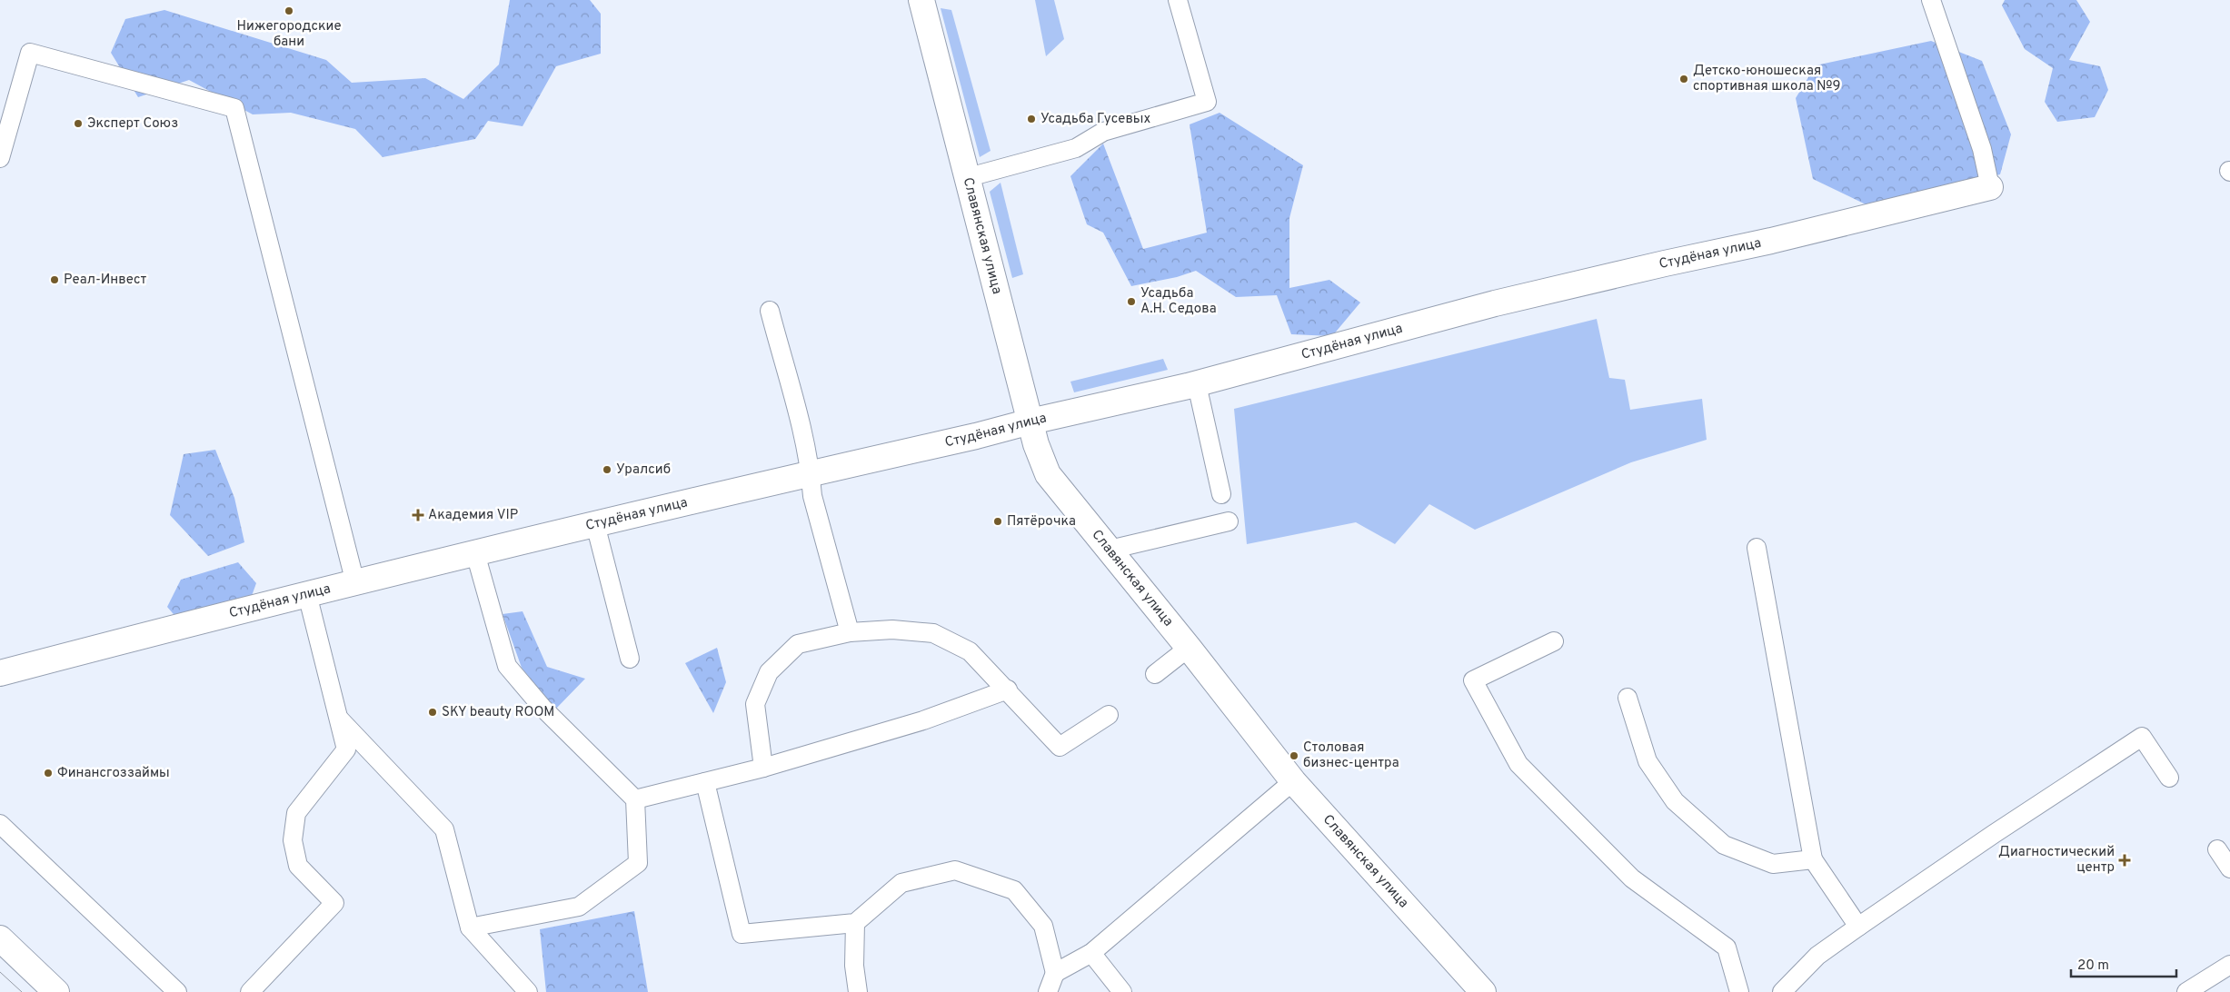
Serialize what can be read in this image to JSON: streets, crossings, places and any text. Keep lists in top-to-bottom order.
{
  "streets": {
    "street": ["Славянская улица", "Студёная улица"]
  },
  "crossings": [
    ["Славянская улица", "Студёная улица"]
  ],
  "places": {
    "other": [
      "Нижегородские бани",
      "Детско-юношеская спортивная школа №9",
      "Усадьба Гусевых",
      "Эксперт Союз",
      "Реал-Инвест",
      "Усадьба А.Н. Седова",
      "Уралсиб",
      "Пятёрочка",
      "SKY beauty ROOM",
      "Столовая бизнес-центра",
      "Финансгоззаймы"
    ],
    "health": ["Академия VIP", "Диагностический центр"]
  },
  "scale_bar": "20 m"
}
